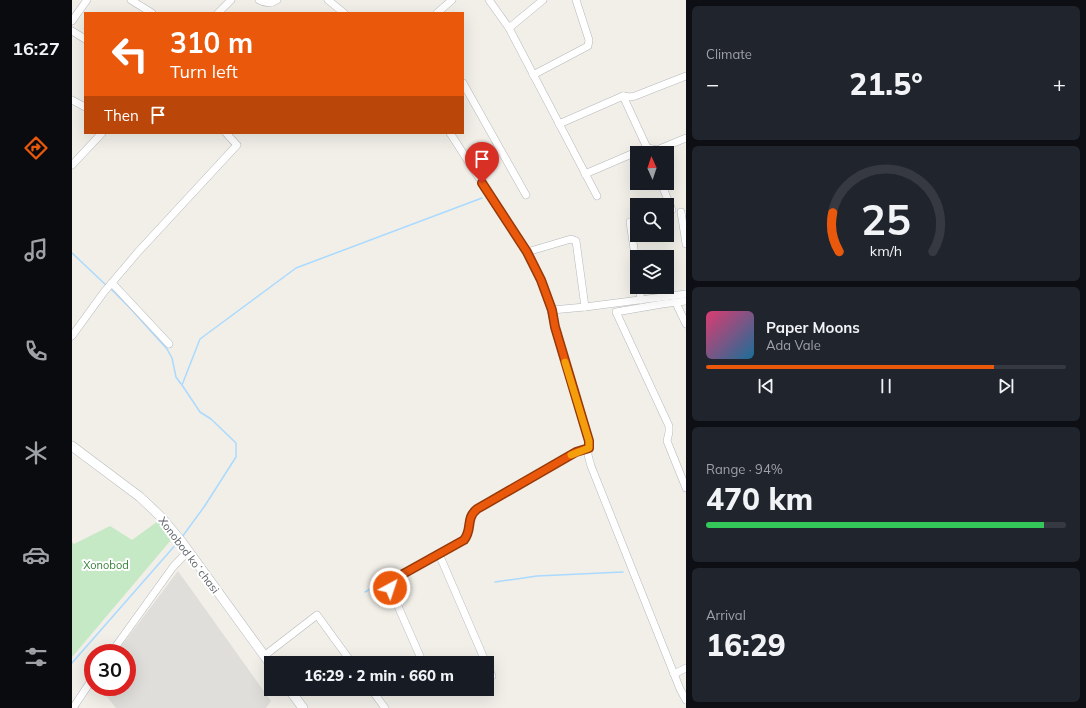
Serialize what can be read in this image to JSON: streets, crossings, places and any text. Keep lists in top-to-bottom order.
{
  "streets": {
    "main road": ["Xonobod koʻchasi"]
  },
  "parks": ["Xonobod"],
  "north": "top",
  "page": {
    "tabs": "16:27",
    "tile": [
      "Climate",
      ["Range · 94%", "470 km"],
      ["Arrival", "16:29"]
    ],
    "turn": ["310 m", "Turn left"],
    "heat": ["−", "21.5°", "+"],
    "then": "Then",
    "song": ["Paper Moons", "Ada Vale"],
    "limit": "30",
    "trip": "16:29 · 2 min · 660 m",
    "gauge": ["25", "km/h"]
  }
}
